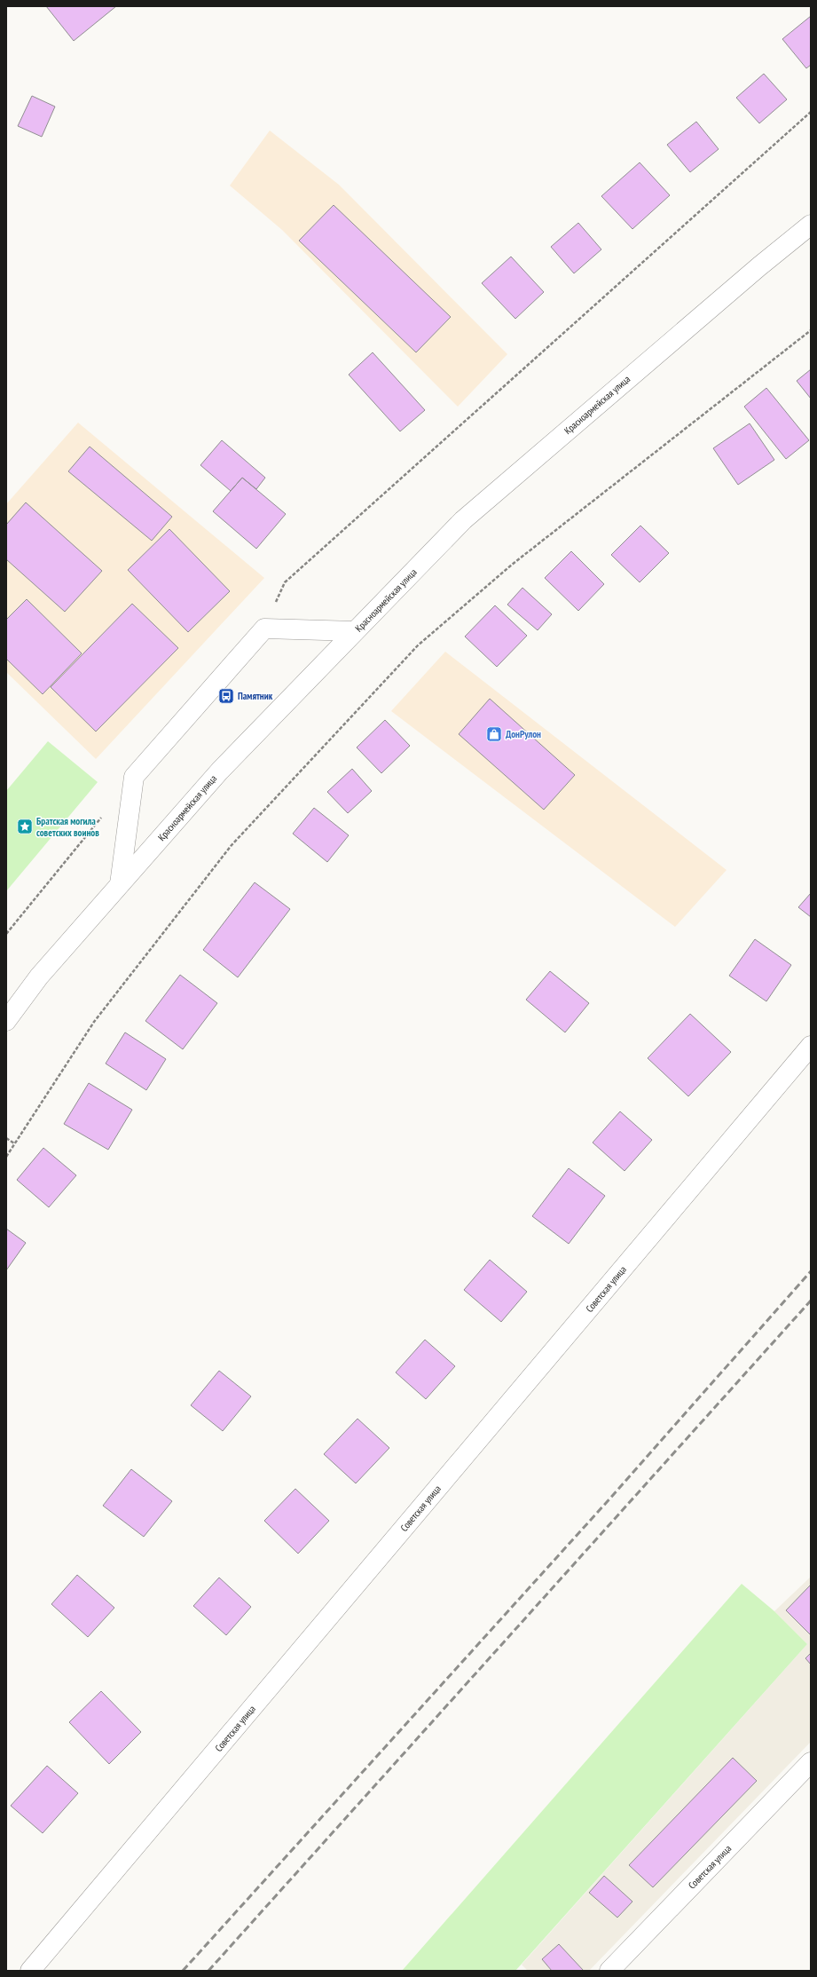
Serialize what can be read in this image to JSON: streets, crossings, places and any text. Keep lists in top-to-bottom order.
{
  "streets": {
    "street": ["Красноармейская улица", "Советская улица"]
  },
  "places": {
    "bus stop": ["Памятник"],
    "shop": ["ДонРулон"],
    "place": ["Братская могила советских воинов"]
  }
}
